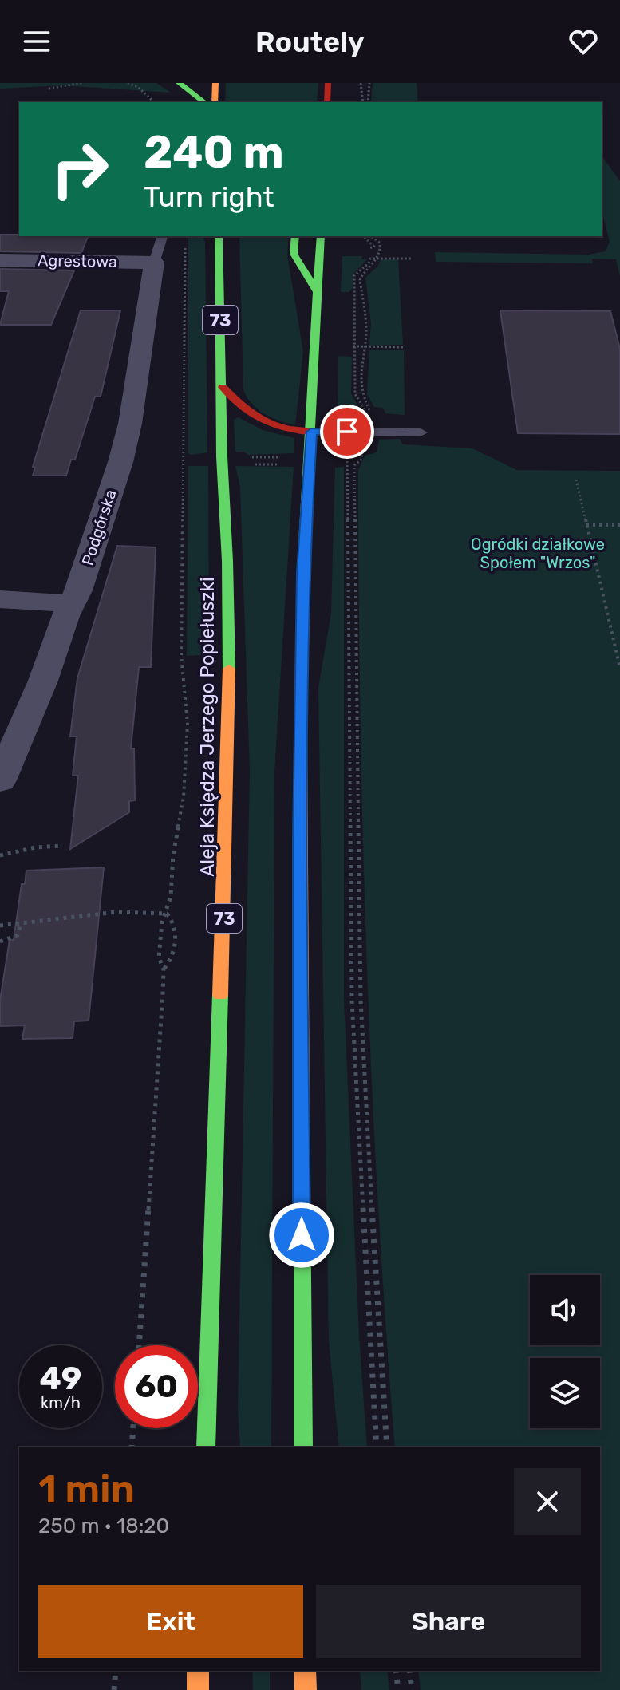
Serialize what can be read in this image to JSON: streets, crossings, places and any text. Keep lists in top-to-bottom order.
{
  "streets": {
    "main road": ["73", "Aleja Księdza Jerzego Popiełuszki"],
    "street": ["Agrestowa", "Podgórska"]
  },
  "crossings": [
    ["Agrestowa", "Podgórska"]
  ],
  "parks": ["Ogródki działkowe Społem \"Wrzos\""],
  "page": {
    "header": "Routely",
    "turn": ["240 m", "Turn right"],
    "speed": "49 km/h",
    "limit": "60",
    "heading": ["1 min", "250 m · 18:20"],
    "buttons": ["Exit", "Share"]
  }
}
